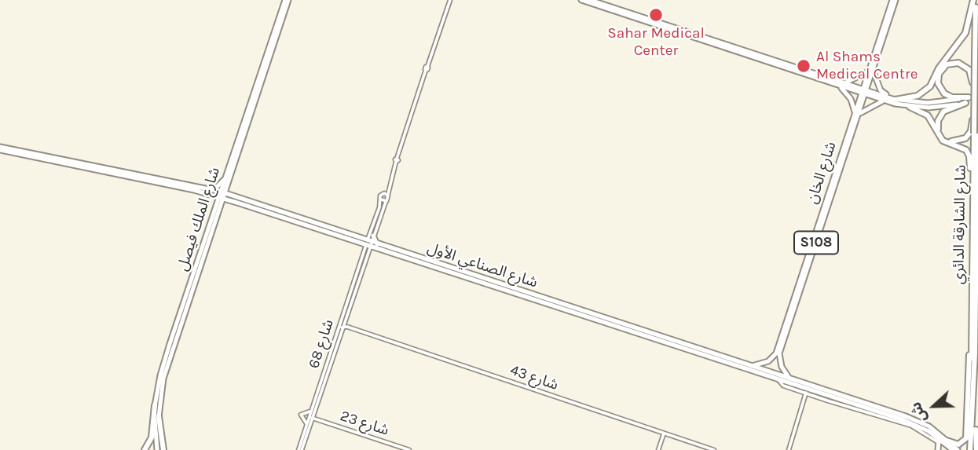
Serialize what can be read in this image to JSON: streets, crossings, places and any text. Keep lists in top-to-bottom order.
{
  "streets": {
    "highway": ["شارع الشارقة الدائري"],
    "main road": [
      "شارع الخان",
      "شارع الملك فيصل",
      "S108",
      "شارع الصناعي الأول"
    ],
    "street": ["شارع 68", "شارع 43", "شارع 23"]
  },
  "crossings": [
    ["شارع الملك فيصل", "شارع الصناعي الأول"],
    ["شارع الصناعي الأول", "شارع 68"],
    ["شارع 68", "شارع 23"]
  ],
  "places": ["Sahar Medical Center", "Al Shams Medical Centre"],
  "north": "left"
}
